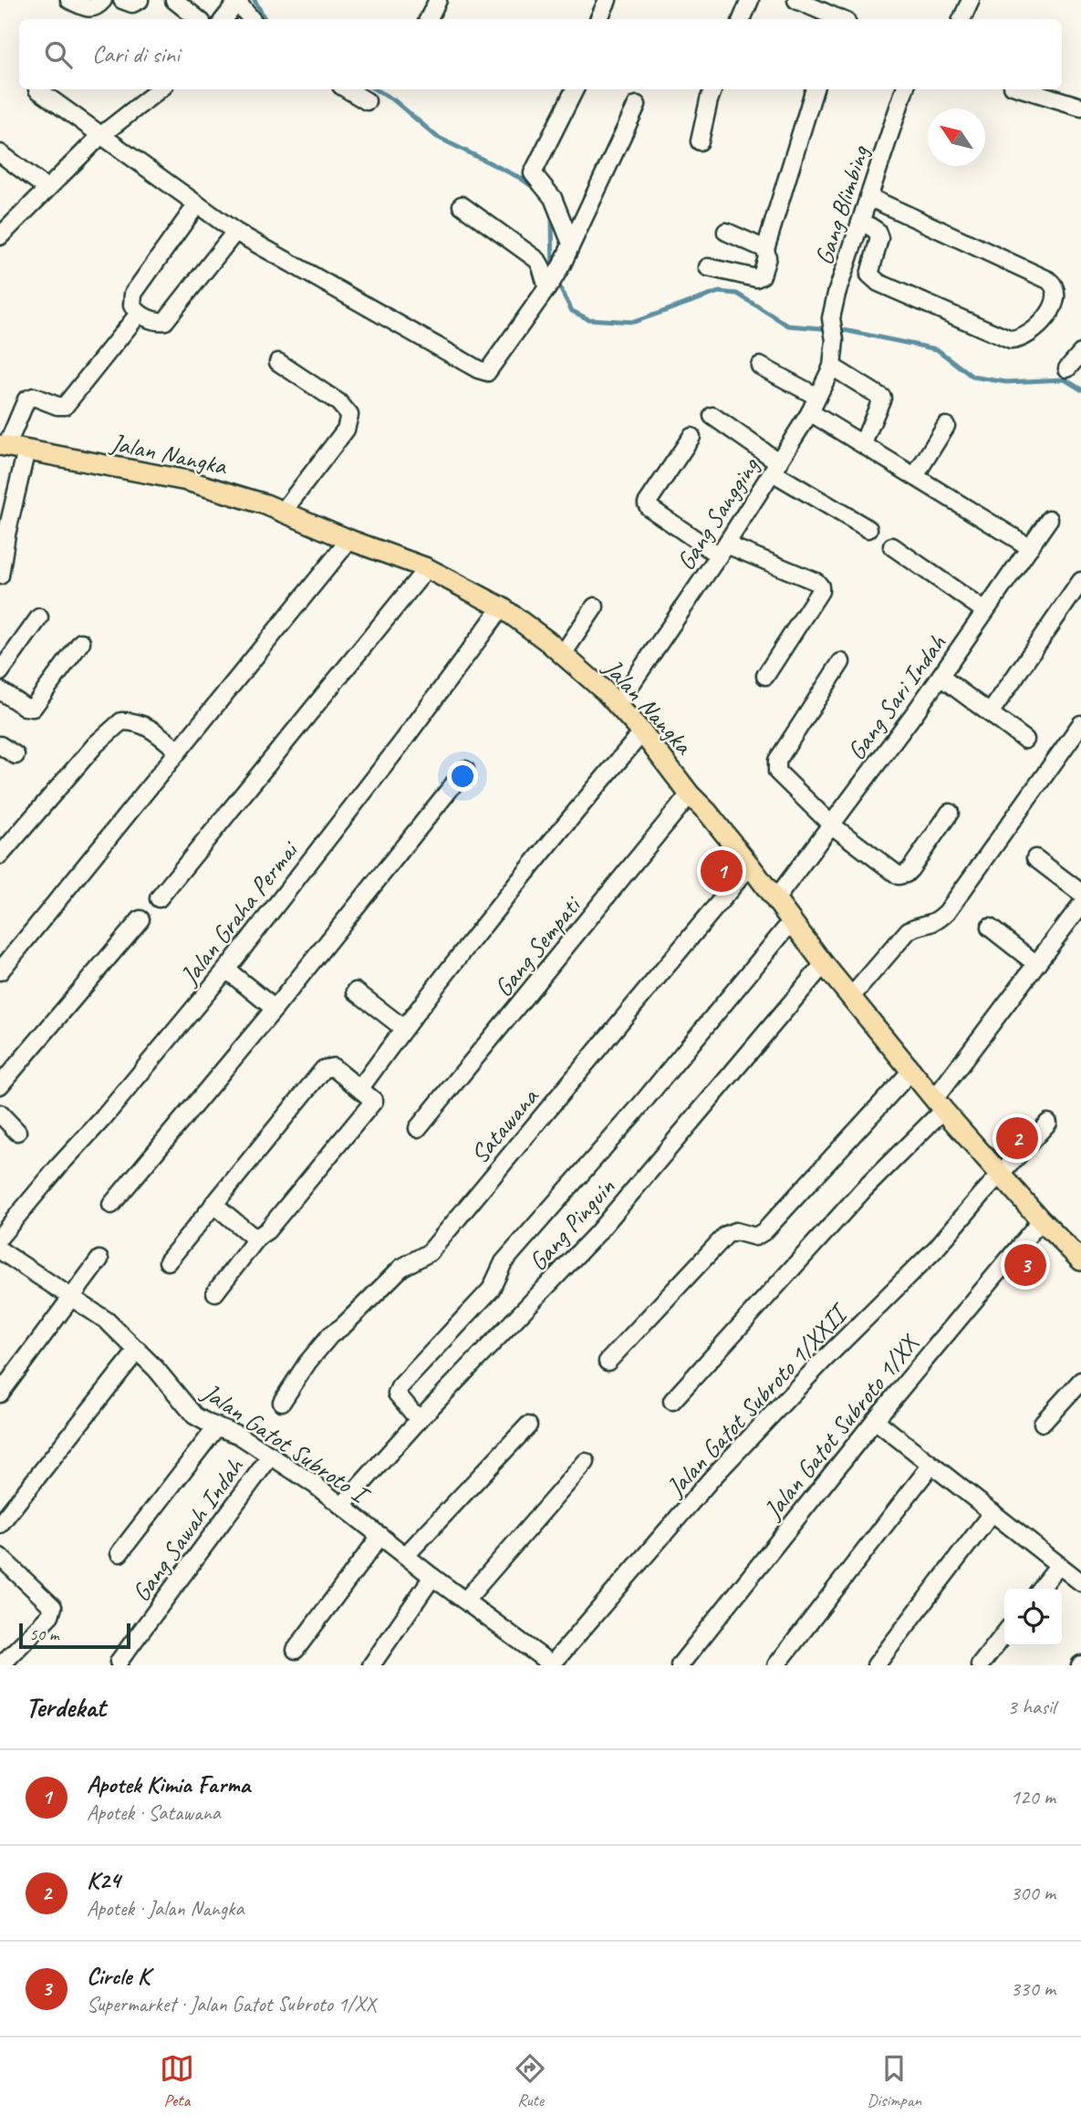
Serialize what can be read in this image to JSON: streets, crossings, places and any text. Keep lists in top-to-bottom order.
{
  "streets": {
    "main road": ["Jalan Nangka"],
    "street": [
      "Gang Blimbing",
      "Gang Sangging",
      "Gang Sari Indah",
      "Jalan Graha Permai",
      "Gang Sempati",
      "Satawana",
      "Gang Pinguin",
      "Jalan Gatot Subroto 1/XXII",
      "Jalan Gatot Subroto 1/XX",
      "Jalan Gatot Subroto I",
      "Gang Sawah Indah"
    ]
  },
  "crossings": [
    ["Gang Blimbing", "Gang Sangging"],
    ["Jalan Nangka", "Gang Sangging"],
    ["Jalan Nangka", "Gang Sari Indah"],
    ["Jalan Nangka", "Jalan Graha Permai"],
    ["Jalan Nangka", "Gang Sempati"],
    ["Jalan Nangka", "Satawana"],
    ["Jalan Nangka", "Gang Pinguin"],
    ["Jalan Nangka", "Jalan Gatot Subroto 1/XXII"],
    ["Jalan Nangka", "Jalan Gatot Subroto 1/XX"],
    ["Gang Pinguin", "Jalan Gatot Subroto I"],
    ["Jalan Gatot Subroto 1/XXII", "Jalan Gatot Subroto I"],
    ["Jalan Gatot Subroto I", "Gang Sawah Indah"]
  ],
  "scale_bar": "50 m",
  "north": "top left",
  "page": {
    "search": "Cari di sini",
    "pins": ["1", "2", "3"],
    "scale": "50 m",
    "heading": ["Terdekat", "3 hasil"],
    "list": [
      {
        "mark": "1",
        "name": "Apotek Kimia Farma",
        "note": "Apotek · Satawana",
        "value": "120 m"
      },
      {
        "mark": "2",
        "name": "K24",
        "note": "Apotek · Jalan Nangka",
        "value": "300 m"
      },
      {
        "mark": "3",
        "name": "Circle K",
        "note": "Supermarket · Jalan Gatot Subroto 1/XX",
        "value": "330 m"
      }
    ],
    "nav": ["Peta", "Rute", "Disimpan"]
  }
}
